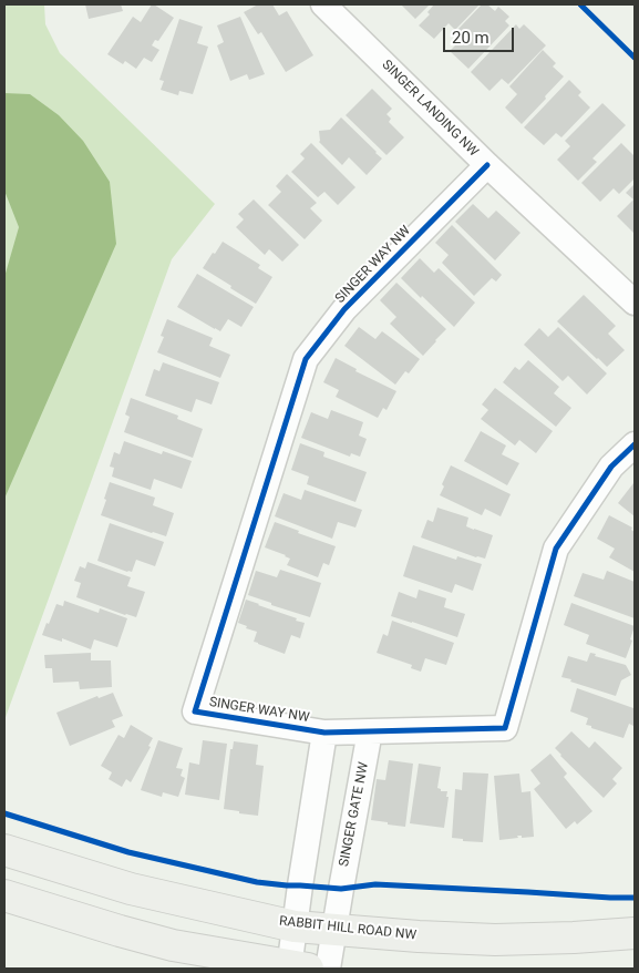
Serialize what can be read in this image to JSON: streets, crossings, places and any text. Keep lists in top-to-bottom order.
{
  "streets": {
    "main road": ["RABBIT HILL ROAD NW"],
    "street": ["SINGER LANDING NW", "SINGER WAY NW", "SINGER GATE NW"]
  },
  "crossings": [
    ["SINGER LANDING NW", "SINGER WAY NW"],
    ["SINGER WAY NW", "SINGER GATE NW"],
    ["SINGER GATE NW", "RABBIT HILL ROAD NW"]
  ],
  "scale_bar": "20 m"
}
